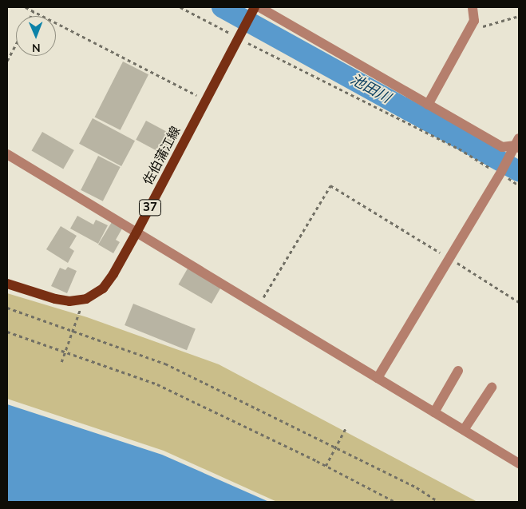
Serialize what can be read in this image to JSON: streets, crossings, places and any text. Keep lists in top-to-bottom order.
{
  "streets": {
    "main road": ["佐伯蒲江線", "37"]
  },
  "water": ["池田川"],
  "north": "bottom"
}
